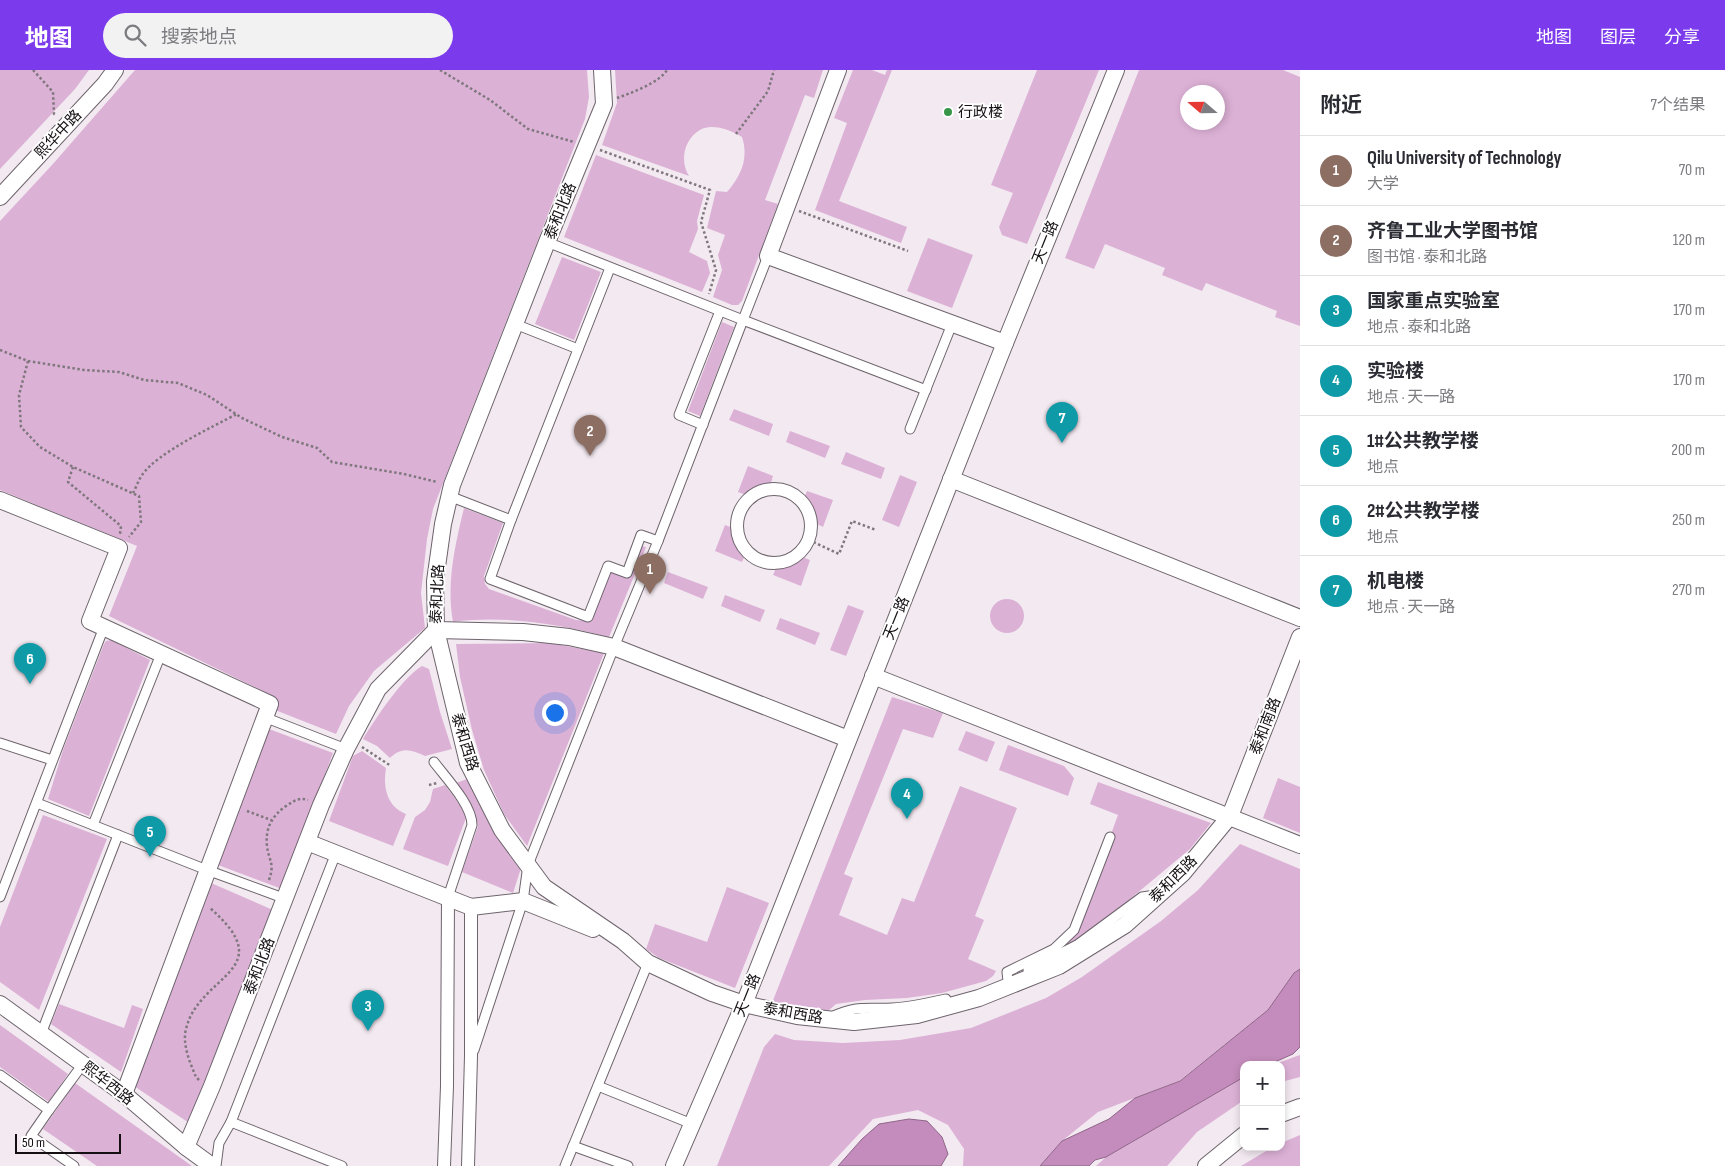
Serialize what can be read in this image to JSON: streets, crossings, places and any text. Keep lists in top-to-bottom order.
{
  "streets": {
    "street": [
      "熙华中路",
      "泰和北路",
      "天一路",
      "泰和南路",
      "泰和西路",
      "熙华西路"
    ]
  },
  "crossings": [
    ["泰和北路", "泰和西路"],
    ["泰和北路", "熙华西路"],
    ["天一路", "泰和西路"],
    ["泰和南路", "泰和西路"]
  ],
  "places": ["行政楼"],
  "scale_bar": "50 m",
  "north": "left",
  "page": {
    "header": "地图",
    "search": "搜索地点",
    "nav": ["地图", "图层", "分享"],
    "heading": ["附近", "7个结果"],
    "list": [
      {
        "mark": "1",
        "name": "Qilu University of Technology",
        "note": "大学",
        "value": "70 m"
      },
      {
        "mark": "2",
        "name": "齐鲁工业大学图书馆",
        "note": "图书馆 · 泰和北路",
        "value": "120 m"
      },
      {
        "mark": "3",
        "name": "国家重点实验室",
        "note": "地点 · 泰和北路",
        "value": "170 m"
      },
      {
        "mark": "4",
        "name": "实验楼",
        "note": "地点 · 天一路",
        "value": "170 m"
      },
      {
        "mark": "5",
        "name": "1#公共教学楼",
        "note": "地点",
        "value": "200 m"
      },
      {
        "mark": "6",
        "name": "2#公共教学楼",
        "note": "地点",
        "value": "250 m"
      },
      {
        "mark": "7",
        "name": "机电楼",
        "note": "地点 · 天一路",
        "value": "270 m"
      }
    ],
    "pins": [
      "7",
      "2",
      "1",
      "6",
      "4",
      "5",
      "3"
    ],
    "map_buttons": ["+", "−"],
    "scale": "50 m"
  }
}
